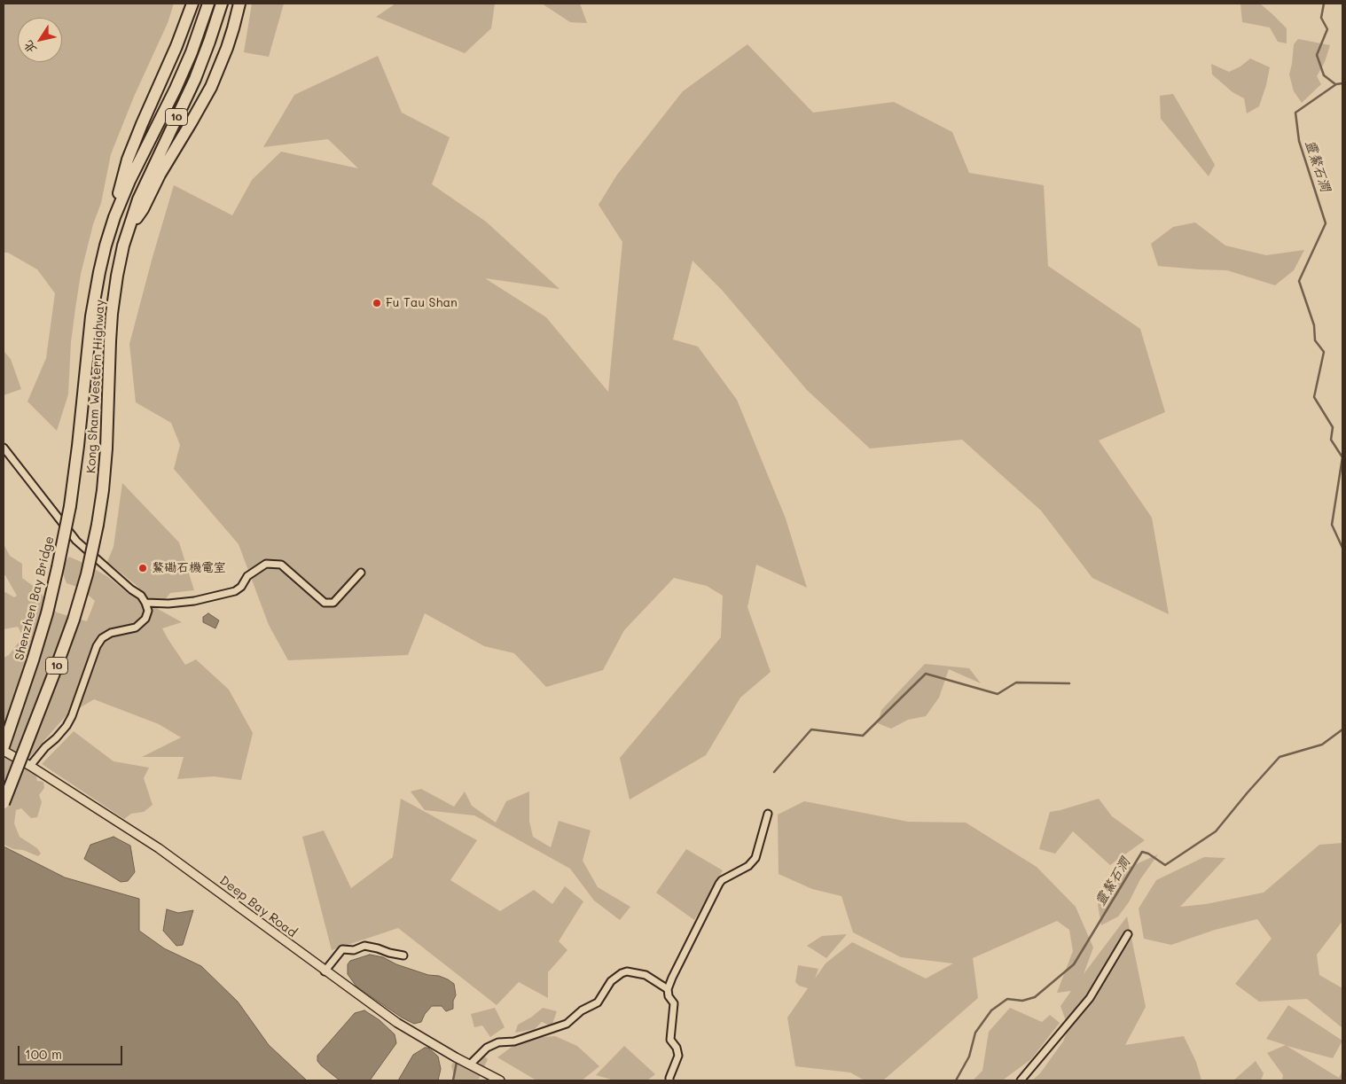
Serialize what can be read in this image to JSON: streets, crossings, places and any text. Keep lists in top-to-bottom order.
{
  "streets": {
    "highway": ["10", "Kong Sham Western Highway", "Shenzhen Bay Bridge"],
    "street": ["Deep Bay Road"]
  },
  "crossings": [
    ["Kong Sham Western Highway", "Shenzhen Bay Bridge"]
  ],
  "water": ["靈鰲石澗"],
  "places": ["Fu Tau Shan", "鰲磡石機電室"],
  "scale_bar": "100 m",
  "north": "bottom left"
}
